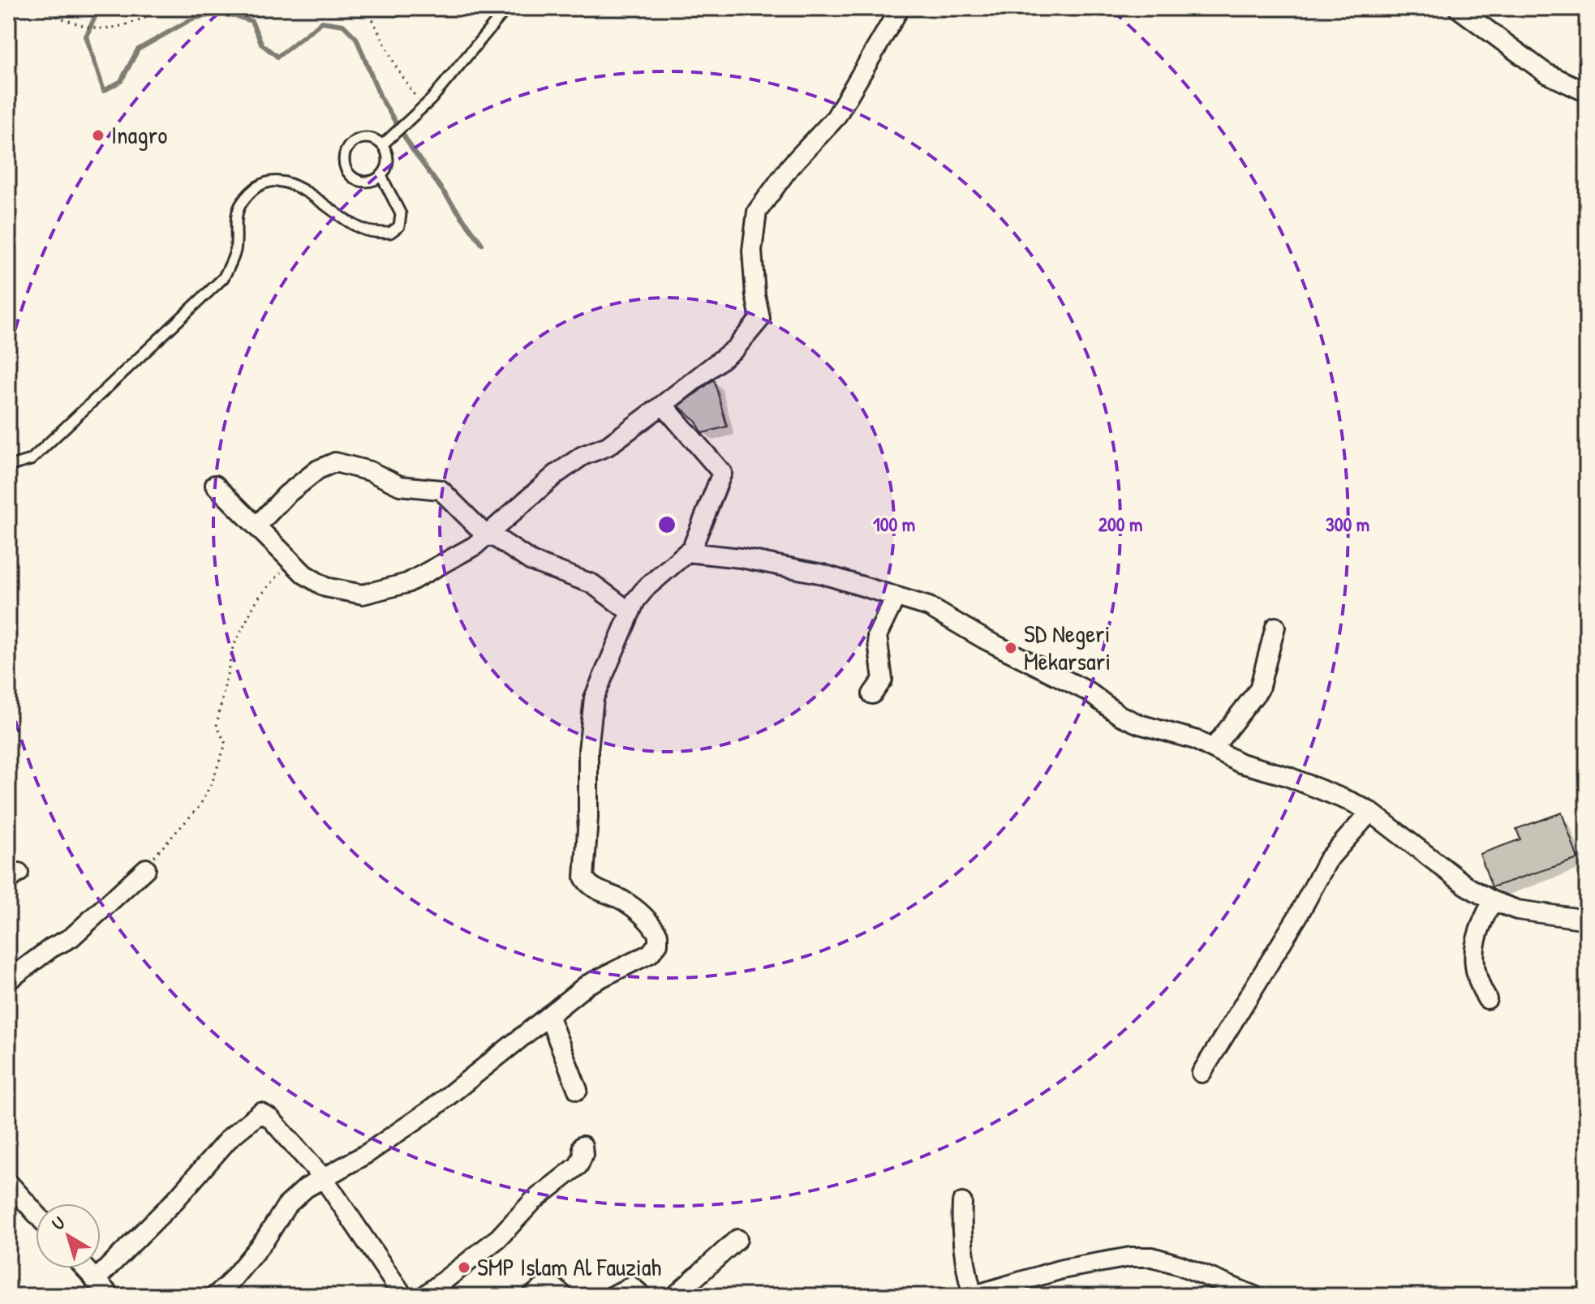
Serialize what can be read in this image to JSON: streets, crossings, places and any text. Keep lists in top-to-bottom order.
{
  "places": ["Inagro", "SD Negeri Mekarsari", "SMP Islam Al Fauziah"],
  "north": "top left",
  "rings": ["100 m", "200 m", "300 m"]
}
